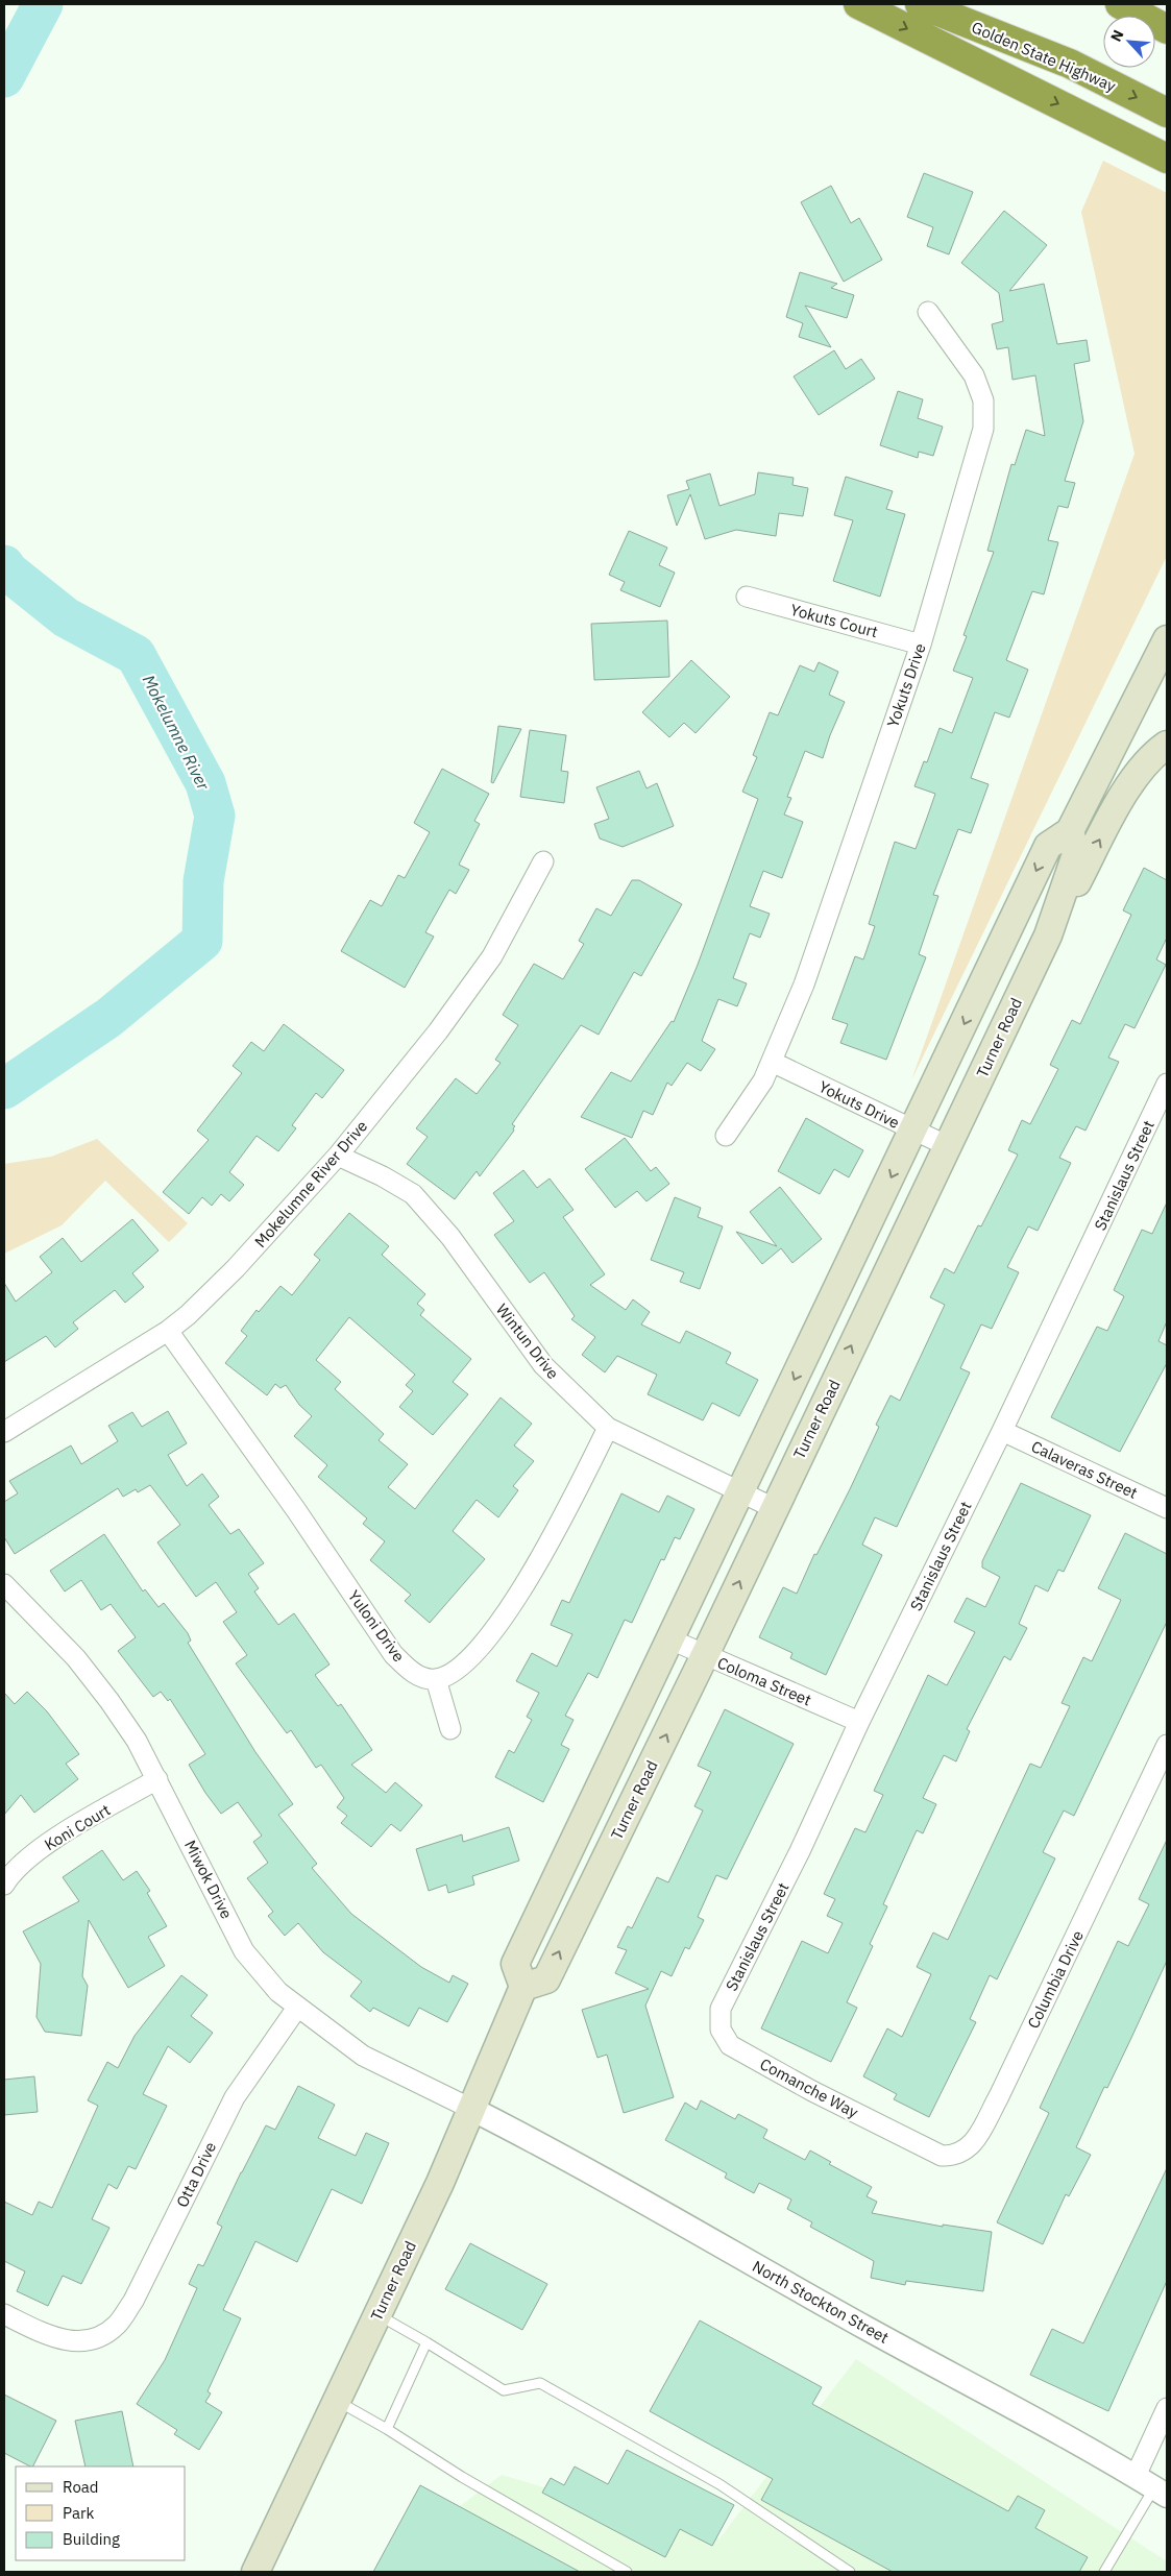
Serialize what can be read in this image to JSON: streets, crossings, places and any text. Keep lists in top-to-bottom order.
{
  "streets": {
    "highway": ["Golden State Highway"],
    "main road": ["Turner Road"],
    "street": [
      "Yokuts Court",
      "Yokuts Drive",
      "Stanislaus Street",
      "Mokelumne River Drive",
      "Wintun Drive",
      "Calaveras Street",
      "Yuloni Drive",
      "Coloma Street",
      "Koni Court",
      "Miwok Drive",
      "Columbia Drive",
      "Comanche Way",
      "Otta Drive",
      "North Stockton Street"
    ]
  },
  "crossings": [
    ["Yokuts Court", "Yokuts Drive"],
    ["Yokuts Drive", "Turner Road"],
    ["Turner Road", "Wintun Drive"],
    ["Turner Road", "Coloma Street"],
    ["Turner Road", "Miwok Drive"],
    ["Turner Road", "North Stockton Street"],
    ["Stanislaus Street", "Calaveras Street"],
    ["Stanislaus Street", "Coloma Street"],
    ["Stanislaus Street", "Comanche Way"],
    ["Mokelumne River Drive", "Wintun Drive"],
    ["Mokelumne River Drive", "Yuloni Drive"],
    ["Koni Court", "Miwok Drive"],
    ["Miwok Drive", "Otta Drive"],
    ["Miwok Drive", "North Stockton Street"],
    ["Columbia Drive", "Comanche Way"]
  ],
  "water": ["Mokelumne River"],
  "legend": ["Road", "Park", "Building"],
  "north": "top left"
}
